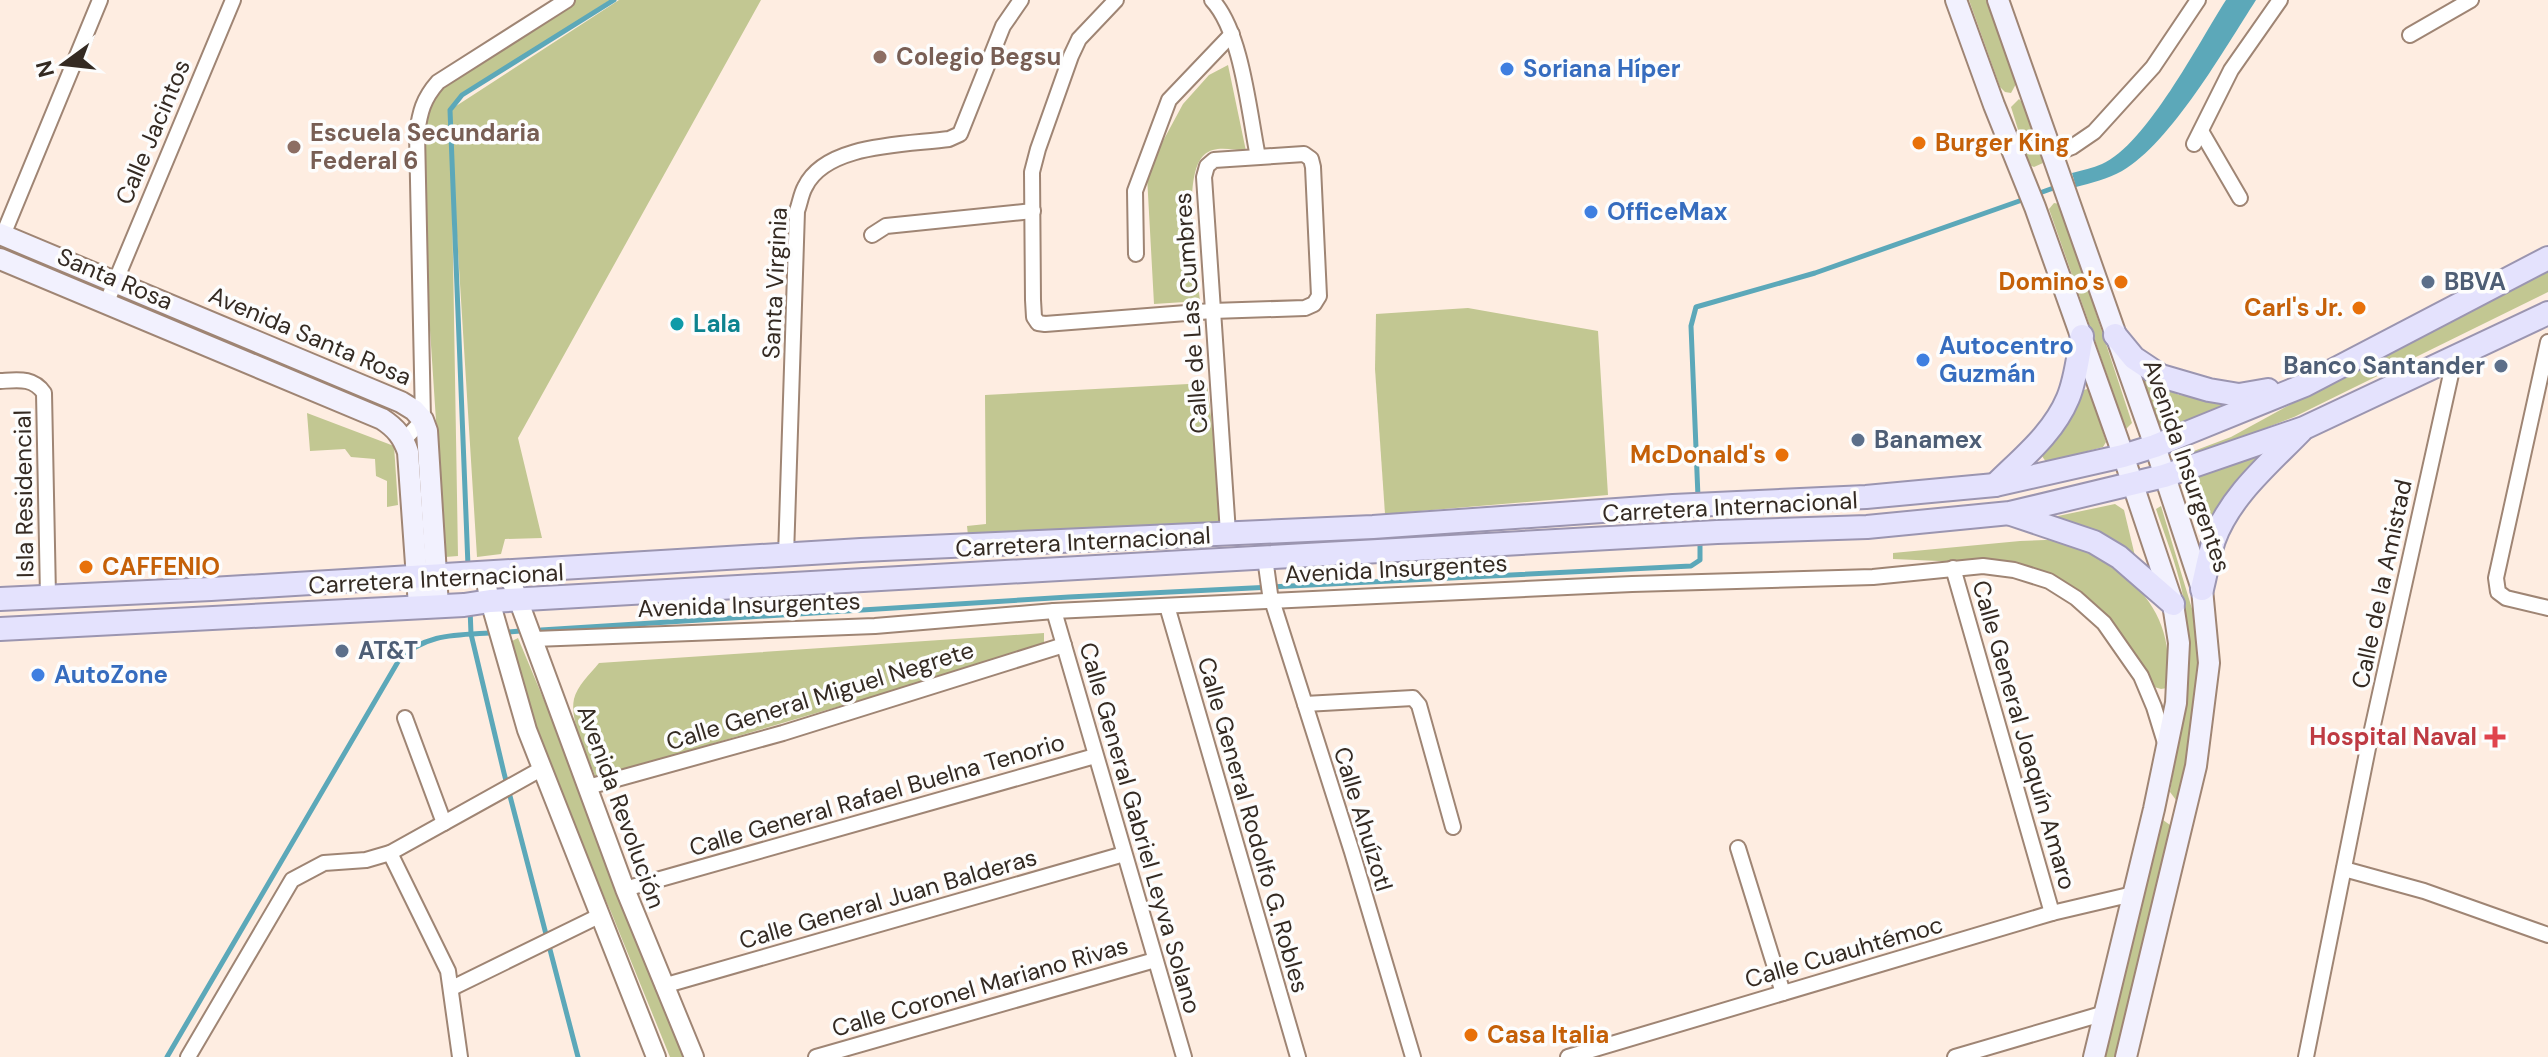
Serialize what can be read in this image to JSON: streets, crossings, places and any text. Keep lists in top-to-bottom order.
{
  "streets": {
    "main road": [
      "Santa Rosa",
      "Avenida Santa Rosa",
      "Avenida Insurgentes",
      "Carretera Internacional"
    ],
    "street": [
      "Calle Jacintos",
      "Santa Virginia",
      "Calle de Las Cumbres",
      "Isla Residencial",
      "Calle de la Amistad",
      "Calle General Miguel Negrete",
      "Calle General Joaquín Amaro",
      "Calle General Rafael Buelna Tenorio",
      "Avenida Revolución",
      "Calle Ahuízotl",
      "Calle General Rodolfo G. Robles",
      "Calle General Gabriel Leyva Solano",
      "Calle General Juan Balderas",
      "Calle Cuauhtémoc",
      "Calle Coronel Mariano Rivas"
    ]
  },
  "crossings": [
    ["Calle Jacintos", "Santa Rosa"],
    ["Calle Jacintos", "Avenida Santa Rosa"],
    ["Santa Virginia", "Carretera Internacional"],
    ["Calle de Las Cumbres", "Carretera Internacional"],
    ["Avenida Santa Rosa", "Carretera Internacional"],
    ["Avenida Insurgentes", "Carretera Internacional"],
    ["Avenida Insurgentes", "Calle General Joaquín Amaro"],
    ["Avenida Insurgentes", "Avenida Revolución"],
    ["Avenida Insurgentes", "Calle Ahuízotl"],
    ["Avenida Insurgentes", "Calle General Rodolfo G. Robles"],
    ["Avenida Insurgentes", "Calle General Gabriel Leyva Solano"],
    ["Avenida Insurgentes", "Calle Cuauhtémoc"],
    ["Isla Residencial", "Carretera Internacional"],
    ["Carretera Internacional", "Avenida Revolución"],
    ["Carretera Internacional", "Calle Ahuízotl"],
    ["Calle General Miguel Negrete", "Avenida Revolución"],
    ["Calle General Miguel Negrete", "Calle General Gabriel Leyva Solano"],
    ["Calle General Joaquín Amaro", "Calle Cuauhtémoc"],
    ["Calle General Rafael Buelna Tenorio", "Avenida Revolución"],
    ["Calle General Rafael Buelna Tenorio", "Calle General Gabriel Leyva Solano"],
    ["Avenida Revolución", "Calle General Juan Balderas"],
    ["Calle General Gabriel Leyva Solano", "Calle General Juan Balderas"],
    ["Calle General Gabriel Leyva Solano", "Calle Coronel Mariano Rivas"]
  ],
  "places": {
    "other": [
      "Colegio Begsu",
      "Soriana Híper",
      "Burger King",
      "Escuela Secundaria Federal 6",
      "OfficeMax",
      "Domino's",
      "BBVA",
      "Carl's Jr.",
      "Lala",
      "Autocentro Guzmán",
      "Banco Santander",
      "Banamex",
      "McDonald's",
      "CAFFENIO",
      "AT&T",
      "AutoZone",
      "Casa Italia"
    ],
    "health": ["Hospital Naval"]
  },
  "north": "left"
}
